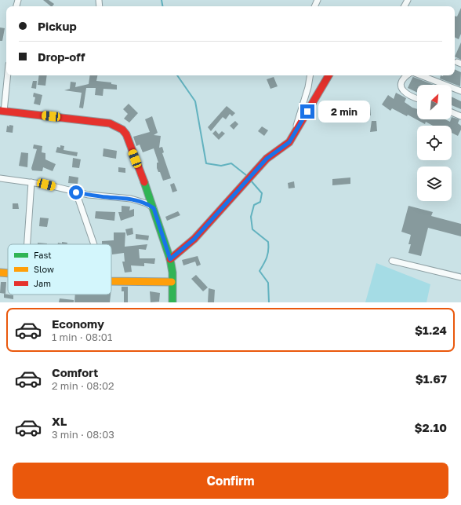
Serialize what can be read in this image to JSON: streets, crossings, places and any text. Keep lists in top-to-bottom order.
{
  "legend": ["Fast", "Slow", "Jam"],
  "north": "top right",
  "page": {
    "banner": ["Pickup", "Drop-off"],
    "bubble": "2 min",
    "list": [
      {
        "name": "Economy",
        "note": "1 min · 08:01",
        "value": "$1.24"
      },
      {
        "name": "Comfort",
        "note": "2 min · 08:02",
        "value": "$1.67"
      },
      {
        "name": "XL",
        "note": "3 min · 08:03",
        "value": "$2.10"
      }
    ],
    "buttons": "Confirm"
  }
}
